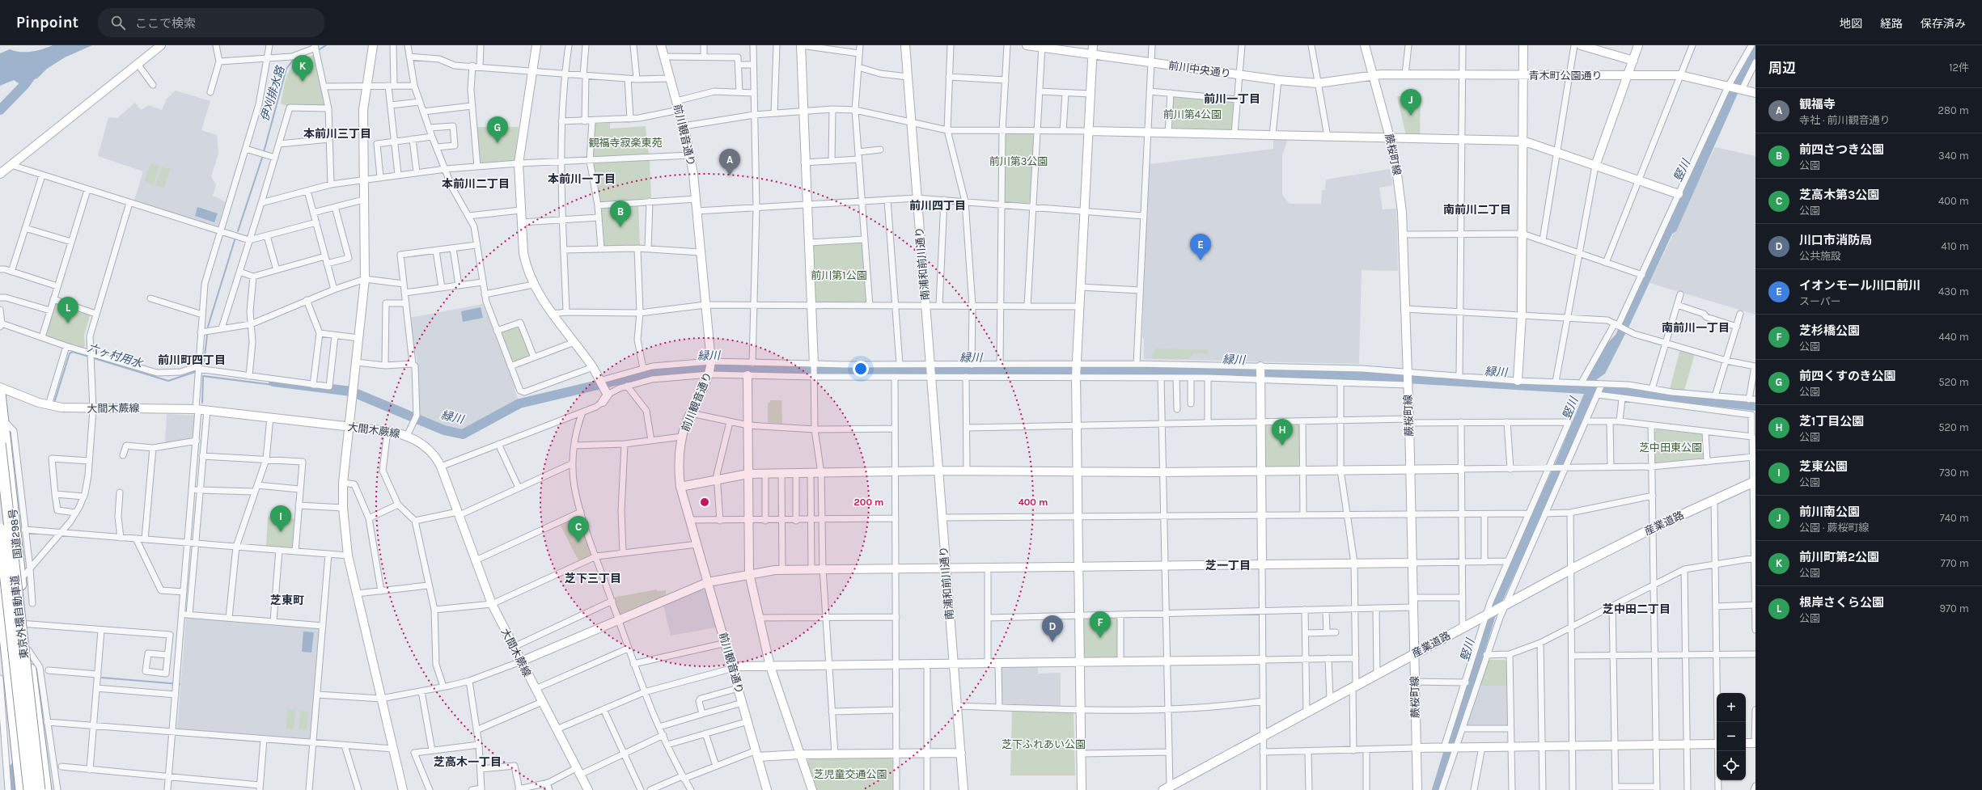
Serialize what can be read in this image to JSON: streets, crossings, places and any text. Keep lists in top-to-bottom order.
{
  "streets": {
    "highway": ["国道298号", "東京外環自動車道"],
    "main road": ["産業道路"],
    "street": [
      "前川中央通り",
      "青木町公園通り",
      "前川観音通り",
      "蕨桜町線",
      "南浦和前川通り",
      "大間木蕨線"
    ]
  },
  "crossings": [
    ["前川中央通り", "青木町公園通り"],
    ["前川中央通り", "蕨桜町線"],
    ["青木町公園通り", "蕨桜町線"],
    ["蕨桜町線", "産業道路"]
  ],
  "districts": [
    "前川一丁目",
    "本前川三丁目",
    "本前川一丁目",
    "本前川二丁目",
    "前川四丁目",
    "南前川二丁目",
    "南前川一丁目",
    "前川町四丁目",
    "芝一丁目",
    "芝下三丁目",
    "芝東町",
    "芝中田二丁目",
    "芝高木一丁目"
  ],
  "water": [
    "伊刈排水路",
    "竪川",
    "六ヶ村用水",
    "緑川"
  ],
  "parks": [
    "前川第4公園",
    "観福寺寂楽東苑",
    "前川第3公園",
    "前川第1公園",
    "芝中田東公園",
    "芝下ふれあい公園",
    "芝児童交通公園"
  ],
  "page": {
    "header": "Pinpoint",
    "search": "ここで検索",
    "nav": ["地図", "経路", "保存済み"],
    "heading": ["周辺", "12件"],
    "pins": [
      "K",
      "J",
      "G",
      "A",
      "B",
      "E",
      "L",
      "H",
      "I",
      "C",
      "F",
      "D"
    ],
    "list": [
      {
        "mark": "A",
        "name": "観福寺",
        "note": "寺社 · 前川観音通り",
        "value": "280 m"
      },
      {
        "mark": "B",
        "name": "前四さつき公園",
        "note": "公園",
        "value": "340 m"
      },
      {
        "mark": "C",
        "name": "芝高木第3公園",
        "note": "公園",
        "value": "400 m"
      },
      {
        "mark": "D",
        "name": "川口市消防局",
        "note": "公共施設",
        "value": "410 m"
      },
      {
        "mark": "E",
        "name": "イオンモール川口前川",
        "note": "スーパー",
        "value": "430 m"
      },
      {
        "mark": "F",
        "name": "芝杉橋公園",
        "note": "公園",
        "value": "440 m"
      },
      {
        "mark": "G",
        "name": "前四くすのき公園",
        "note": "公園",
        "value": "520 m"
      },
      {
        "mark": "H",
        "name": "芝1丁目公園",
        "note": "公園",
        "value": "520 m"
      },
      {
        "mark": "I",
        "name": "芝東公園",
        "note": "公園",
        "value": "730 m"
      },
      {
        "mark": "J",
        "name": "前川南公園",
        "note": "公園 · 蕨桜町線",
        "value": "740 m"
      },
      {
        "mark": "K",
        "name": "前川町第2公園",
        "note": "公園",
        "value": "770 m"
      },
      {
        "mark": "L",
        "name": "根岸さくら公園",
        "note": "公園",
        "value": "970 m"
      }
    ],
    "map_buttons": ["+", "−"]
  },
  "rings": ["200 m", "400 m"]
}
